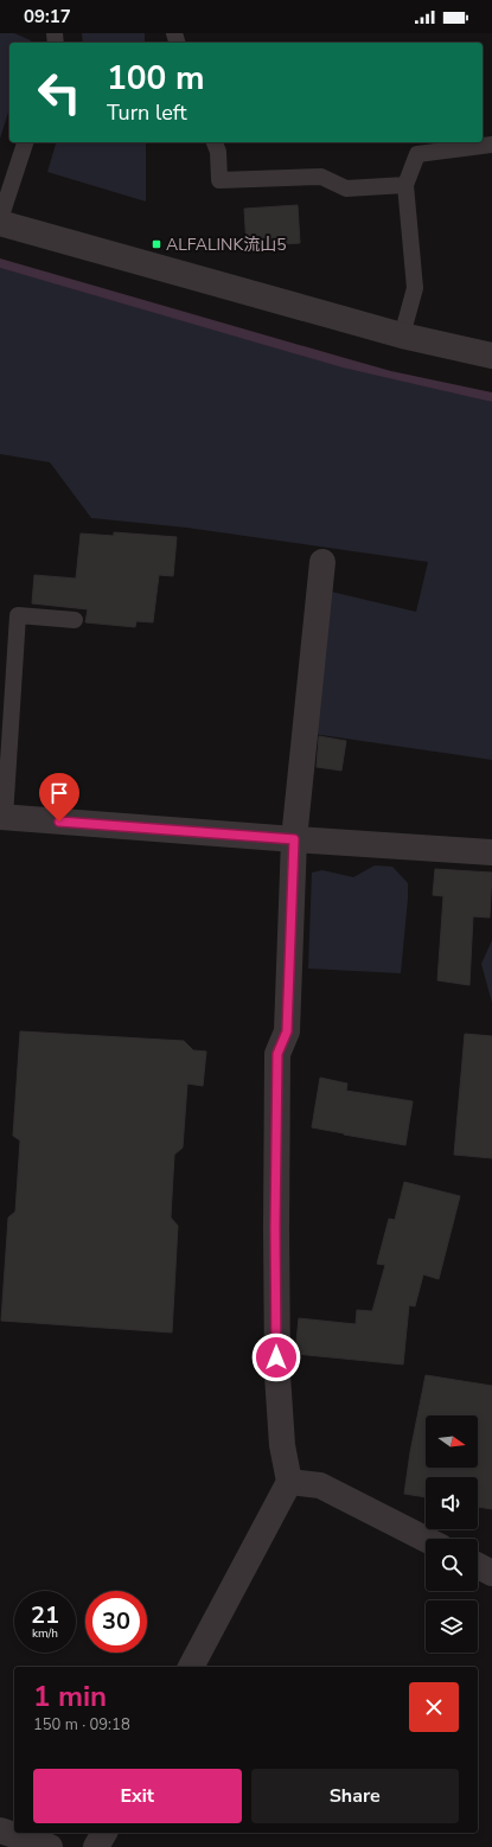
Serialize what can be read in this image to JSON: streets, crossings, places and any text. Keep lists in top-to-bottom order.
{
  "places": {
    "transit": ["ALFALINK流山5"]
  },
  "north": "right",
  "page": {
    "status": "09:17",
    "turn": ["100 m", "Turn left"],
    "speed": "21 km/h",
    "limit": "30",
    "heading": ["1 min", "150 m · 09:18"],
    "buttons": ["Exit", "Share"]
  }
}
